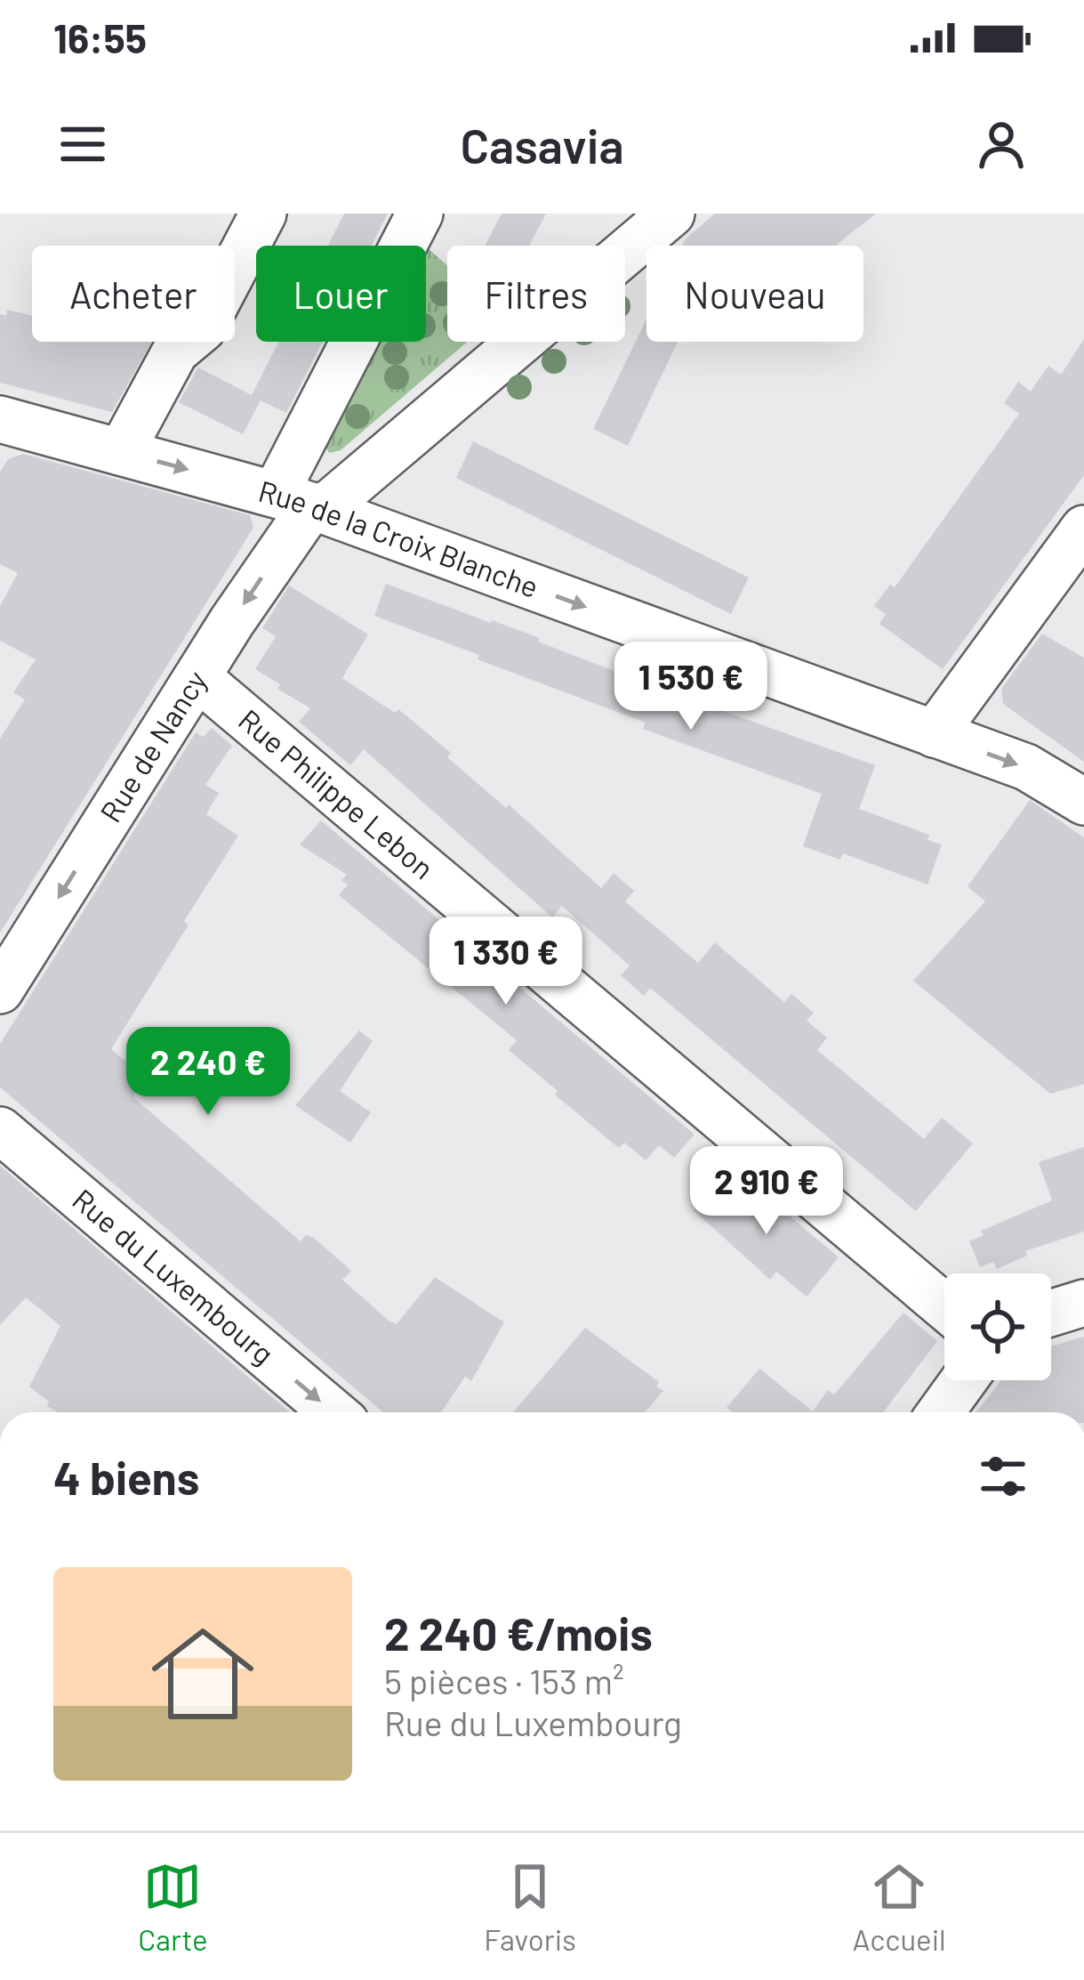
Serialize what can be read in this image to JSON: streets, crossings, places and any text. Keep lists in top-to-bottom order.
{
  "streets": {
    "street": [
      "Rue de la Croix Blanche",
      "Rue de Nancy",
      "Rue Philippe Lebon",
      "Rue du Luxembourg"
    ]
  },
  "crossings": [
    ["Rue de la Croix Blanche", "Rue de Nancy"],
    ["Rue de Nancy", "Rue Philippe Lebon"]
  ],
  "one_way": ["Rue de la Croix Blanche", "Rue de Nancy", "Rue du Luxembourg"],
  "page": {
    "status": "16:55",
    "header": "Casavia",
    "chip": [
      "Acheter",
      "Louer",
      "Filtres",
      "Nouveau"
    ],
    "price": [
      "1 530 €",
      "1 330 €",
      "2 240 €",
      "2 910 €"
    ],
    "heading": "4 biens",
    "list": [
      {
        "name": "2 240 €/mois",
        "note": "5 pièces · 153 m² · Rue du Luxembourg"
      }
    ],
    "tabs": ["Carte", "Favoris", "Accueil"]
  }
}
